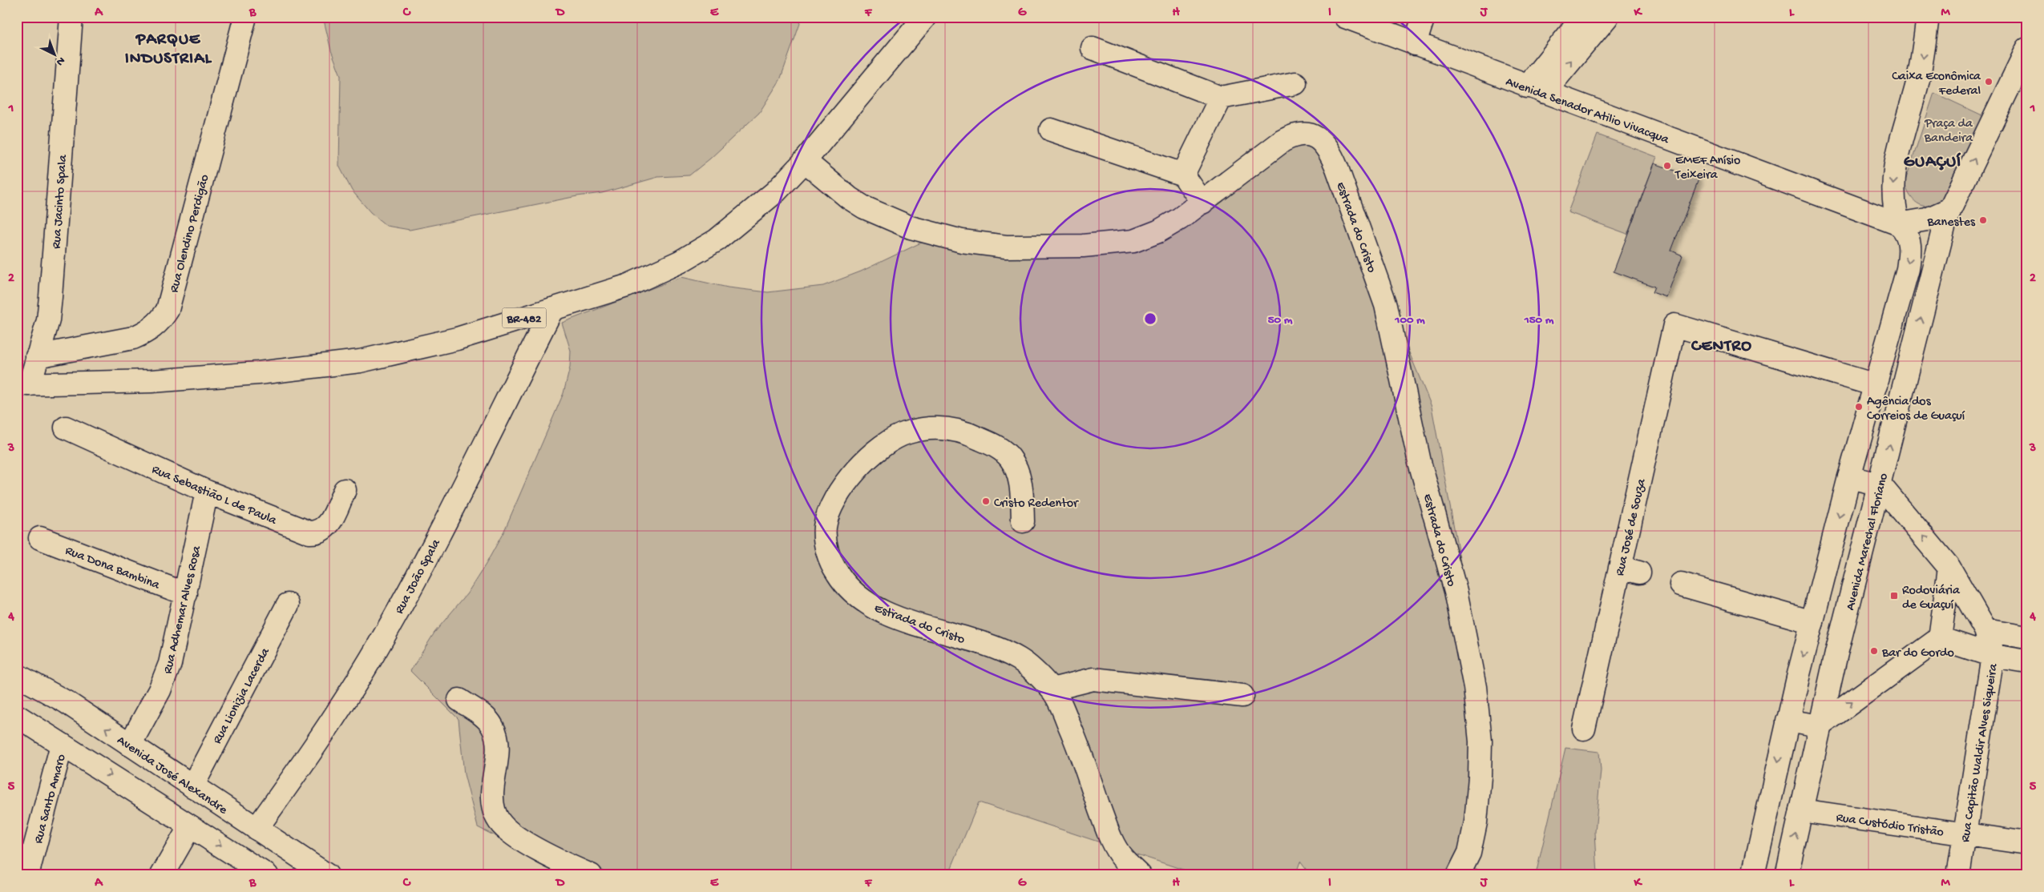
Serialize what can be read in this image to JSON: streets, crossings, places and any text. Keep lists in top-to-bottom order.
{
  "streets": {
    "main road": [
      "Avenida Senador Atilio Vivacqua",
      "Rua Jacinto Spala",
      "Estrada do Cristo",
      "Rua Olendino Perdigão",
      "BR-482",
      "Rua Sebastião L de Paula",
      "Rua José de Souza",
      "Avenida Marechal Floriano",
      "Rua Dona Bambina",
      "Rua João Spala",
      "Rua Adhemar Alves Rosa",
      "Rua Lionizia Lacerda",
      "Rua Capitão Waldir Alves Siqueira",
      "Avenida José Alexandre",
      "Rua Santo Amaro",
      "Rua Custódio Tristão"
    ]
  },
  "crossings": [
    ["Rua Jacinto Spala", "Rua Olendino Perdigão"],
    ["Rua Jacinto Spala", "BR-482"],
    ["Estrada do Cristo", "BR-482"],
    ["BR-482", "Rua João Spala"],
    ["Rua Sebastião L de Paula", "Rua Adhemar Alves Rosa"],
    ["Avenida Marechal Floriano", "Rua Capitão Waldir Alves Siqueira"],
    ["Avenida Marechal Floriano", "Rua Custódio Tristão"],
    ["Rua Dona Bambina", "Rua Adhemar Alves Rosa"],
    ["Rua João Spala", "Avenida José Alexandre"],
    ["Rua Adhemar Alves Rosa", "Avenida José Alexandre"],
    ["Rua Lionizia Lacerda", "Avenida José Alexandre"],
    ["Rua Capitão Waldir Alves Siqueira", "Rua Custódio Tristão"]
  ],
  "districts": ["PARQUE INDUSTRIAL", "GUAÇUÍ", "CENTRO"],
  "parks": ["Praça da Bandeira"],
  "places": {
    "other": [
      "Caixa Econômica Federal",
      "EMEF Anísio Teixeira",
      "Banestes",
      "Agência dos Correios de Guaçuí",
      "Cristo Redentor",
      "Bar do Gordo"
    ],
    "transit": ["Rodoviária de Guaçuí"]
  },
  "north": "bottom right",
  "grid": {
    "columns": [
      "A",
      "B",
      "C",
      "D",
      "E",
      "F",
      "G",
      "H",
      "I",
      "J",
      "K",
      "L",
      "M"
    ],
    "rows": [
      "1",
      "2",
      "3",
      "4",
      "5"
    ]
  },
  "rings": ["50 m", "100 m", "150 m"]
}
